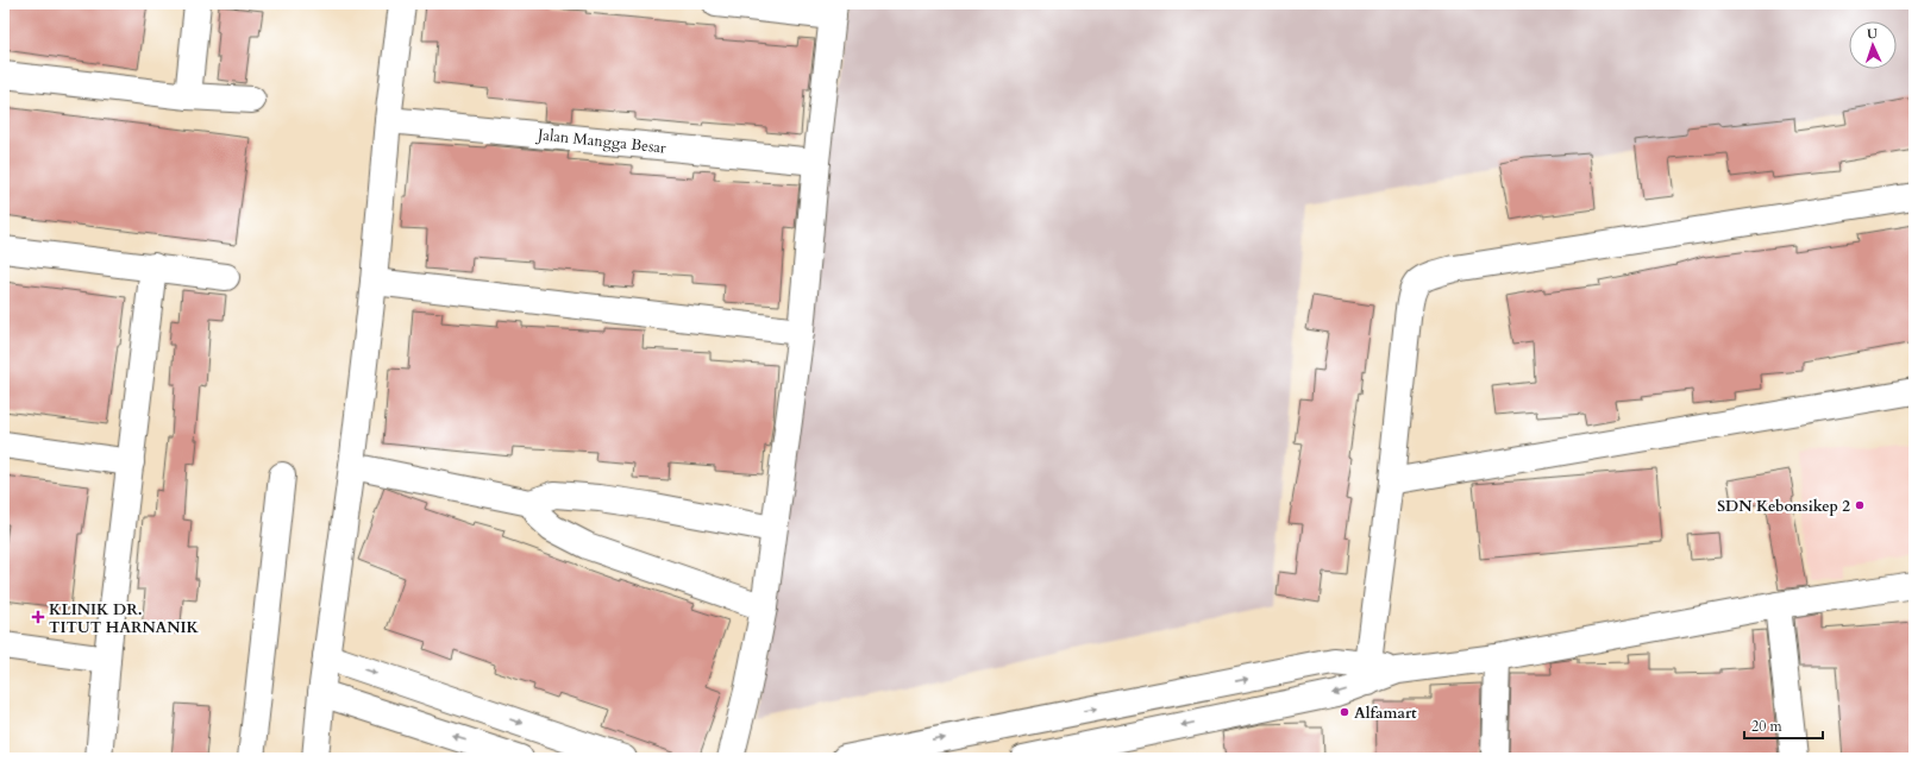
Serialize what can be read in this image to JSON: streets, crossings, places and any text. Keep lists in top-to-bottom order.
{
  "streets": {
    "street": ["Jalan Mangga Besar"]
  },
  "places": {
    "other": ["SDN Kebonsikep 2", "Alfamart"],
    "health": ["KLINIK DR. TITUT HARNANIK"]
  },
  "scale_bar": "20 m",
  "north": "top"
}
